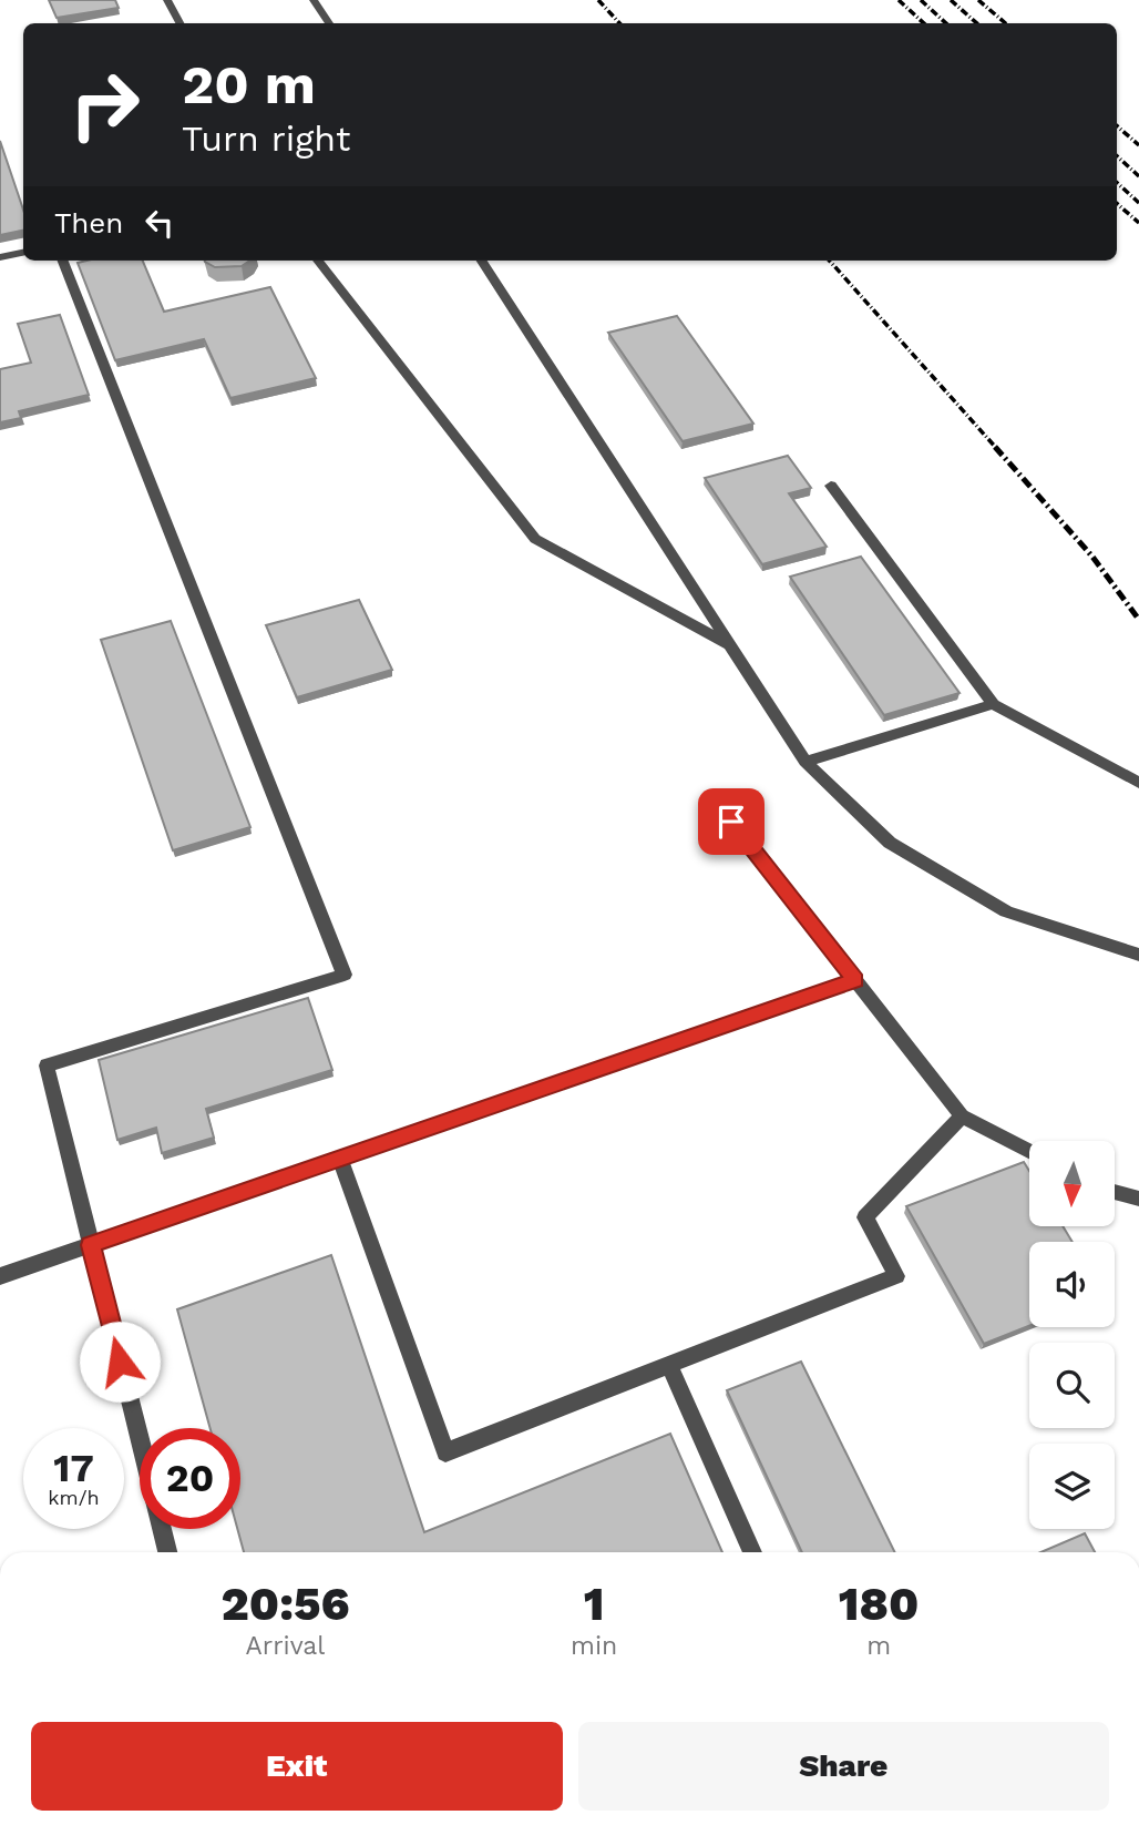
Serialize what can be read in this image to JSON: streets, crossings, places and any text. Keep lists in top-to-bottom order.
{
  "north": "bottom",
  "page": {
    "turn": ["20 m", "Turn right"],
    "then": "Then",
    "speed": "17 km/h",
    "limit": "20",
    "eta": [
      "20:56",
      "Arrival",
      "1",
      "min",
      "180",
      "m"
    ],
    "buttons": ["Exit", "Share"]
  }
}
